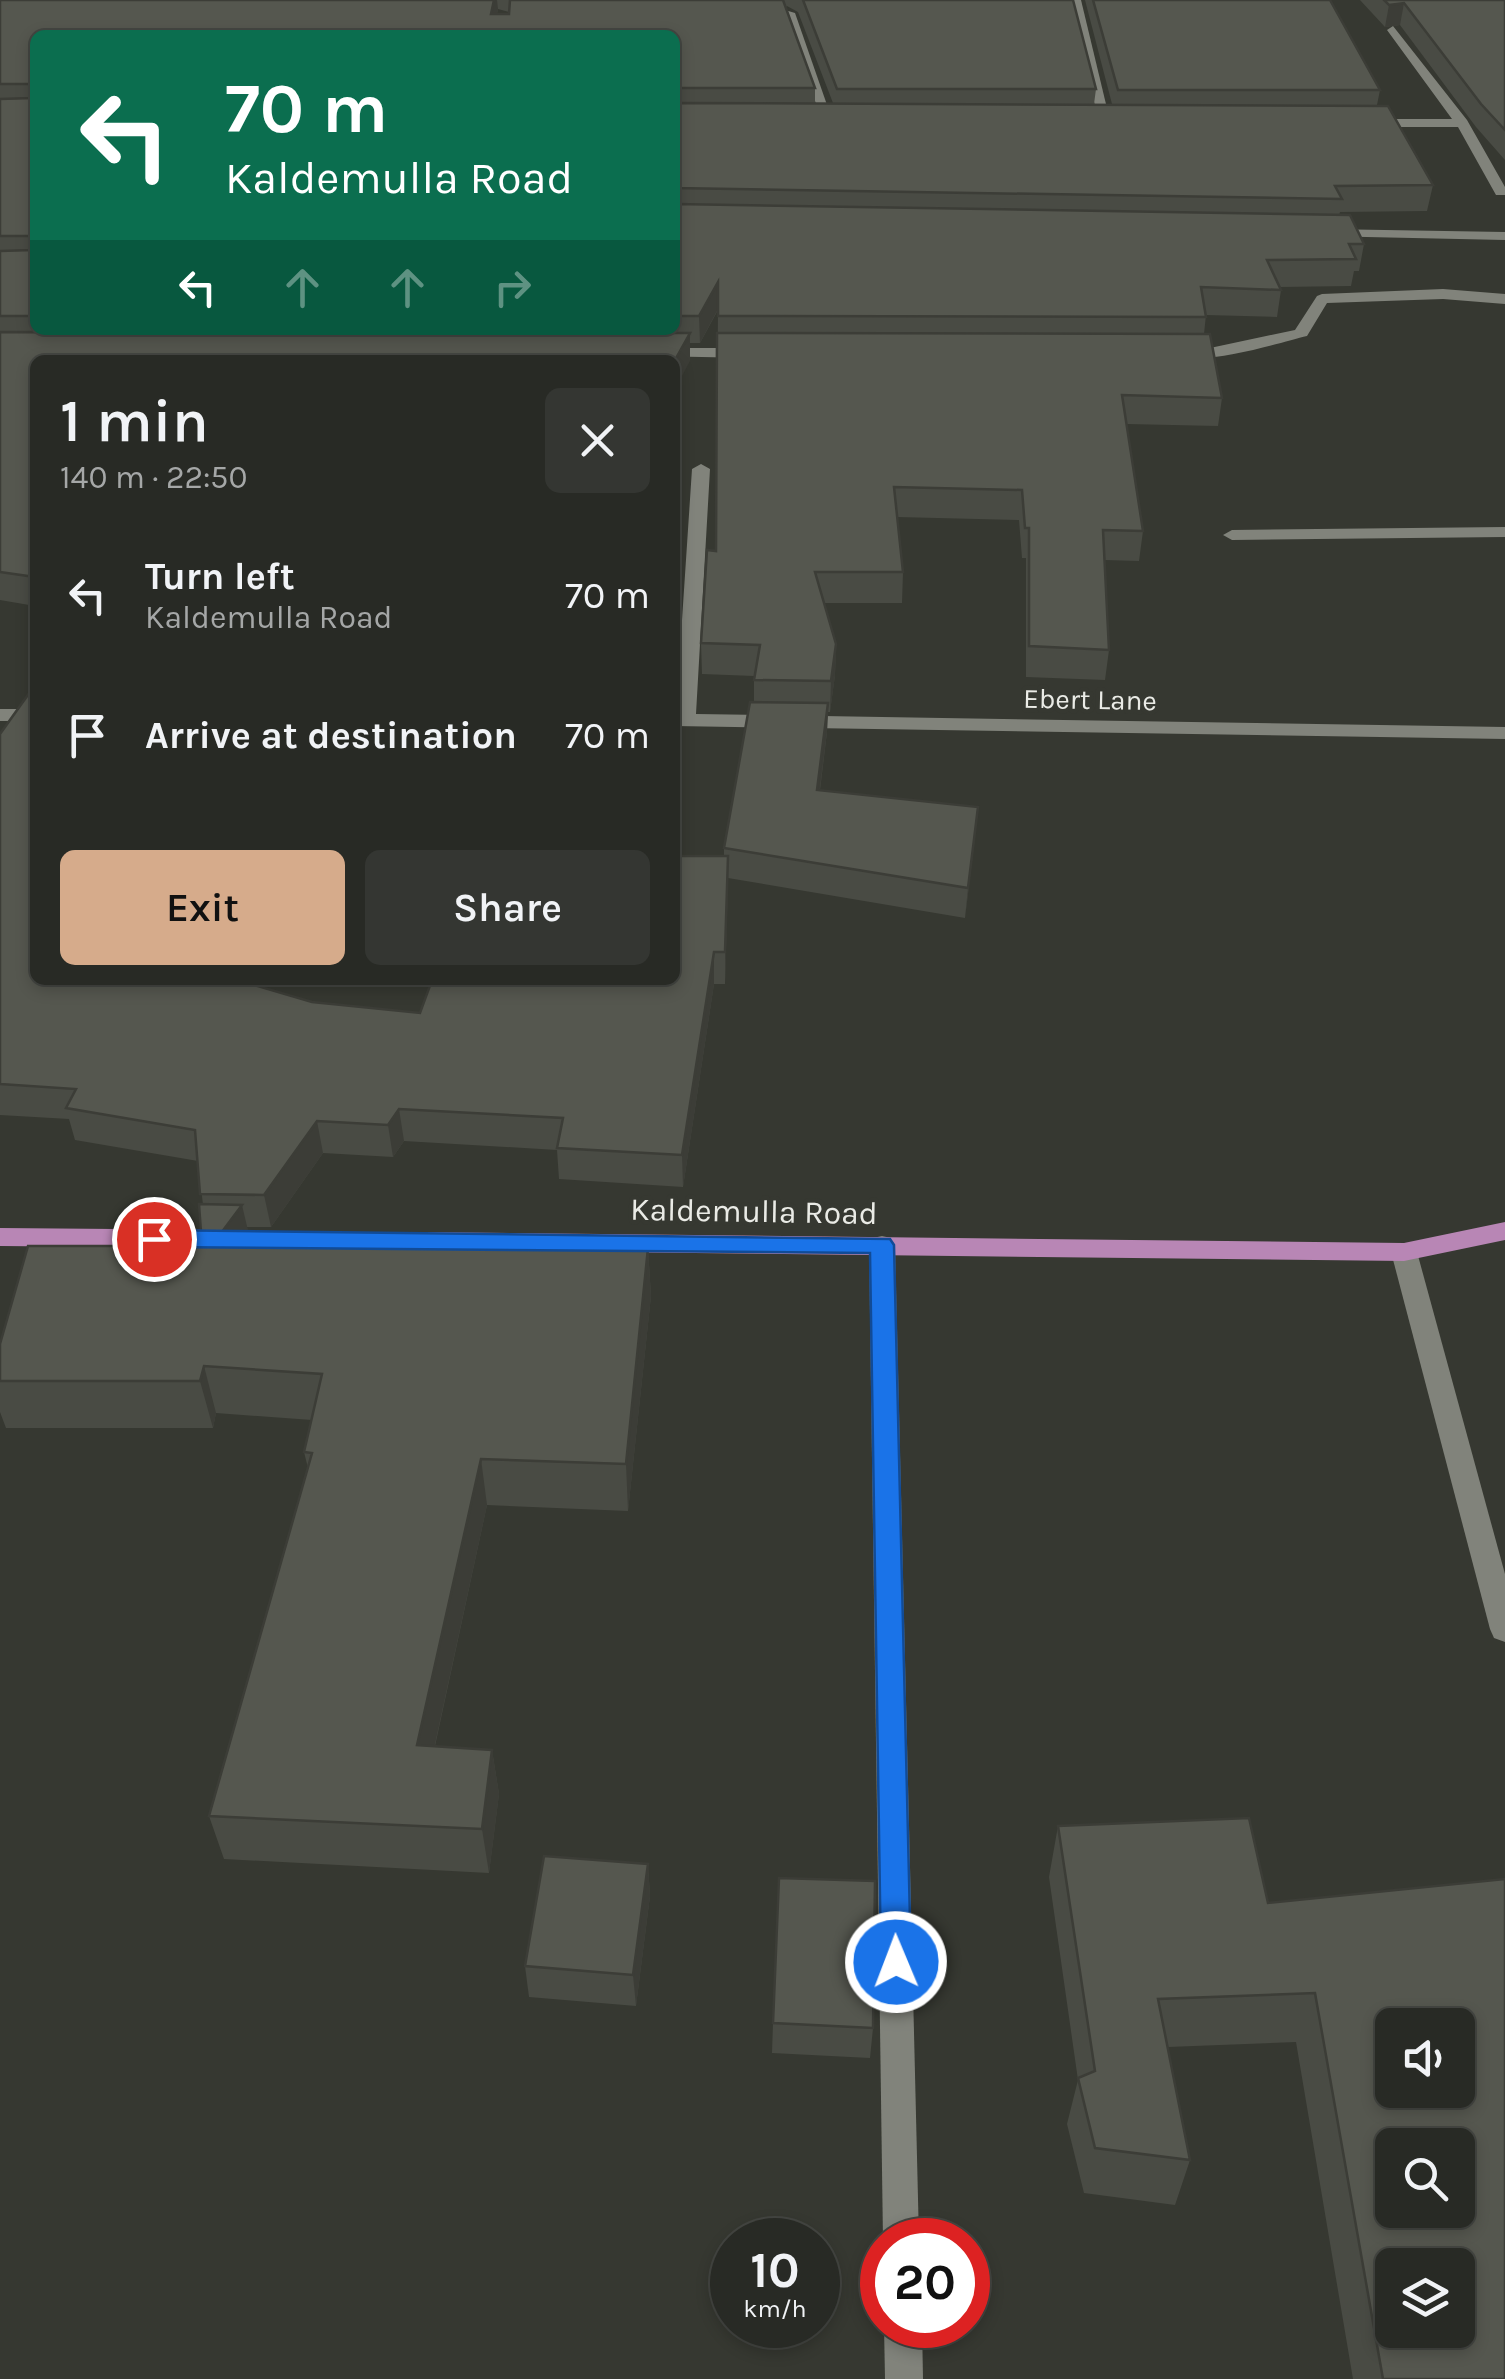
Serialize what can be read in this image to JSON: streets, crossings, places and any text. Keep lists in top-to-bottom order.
{
  "streets": {
    "main road": ["Kaldemulla Road"],
    "street": ["Ebert Lane"]
  },
  "page": {
    "turn": ["70 m", "Kaldemulla Road"],
    "heading": ["1 min", "140 m · 22:50"],
    "list": [
      {
        "name": "Turn left",
        "note": "Kaldemulla Road",
        "value": "70 m"
      },
      {
        "name": "Arrive at destination",
        "value": "70 m"
      }
    ],
    "buttons": ["Exit", "Share"],
    "speed": "10 km/h",
    "limit": "20"
  }
}
